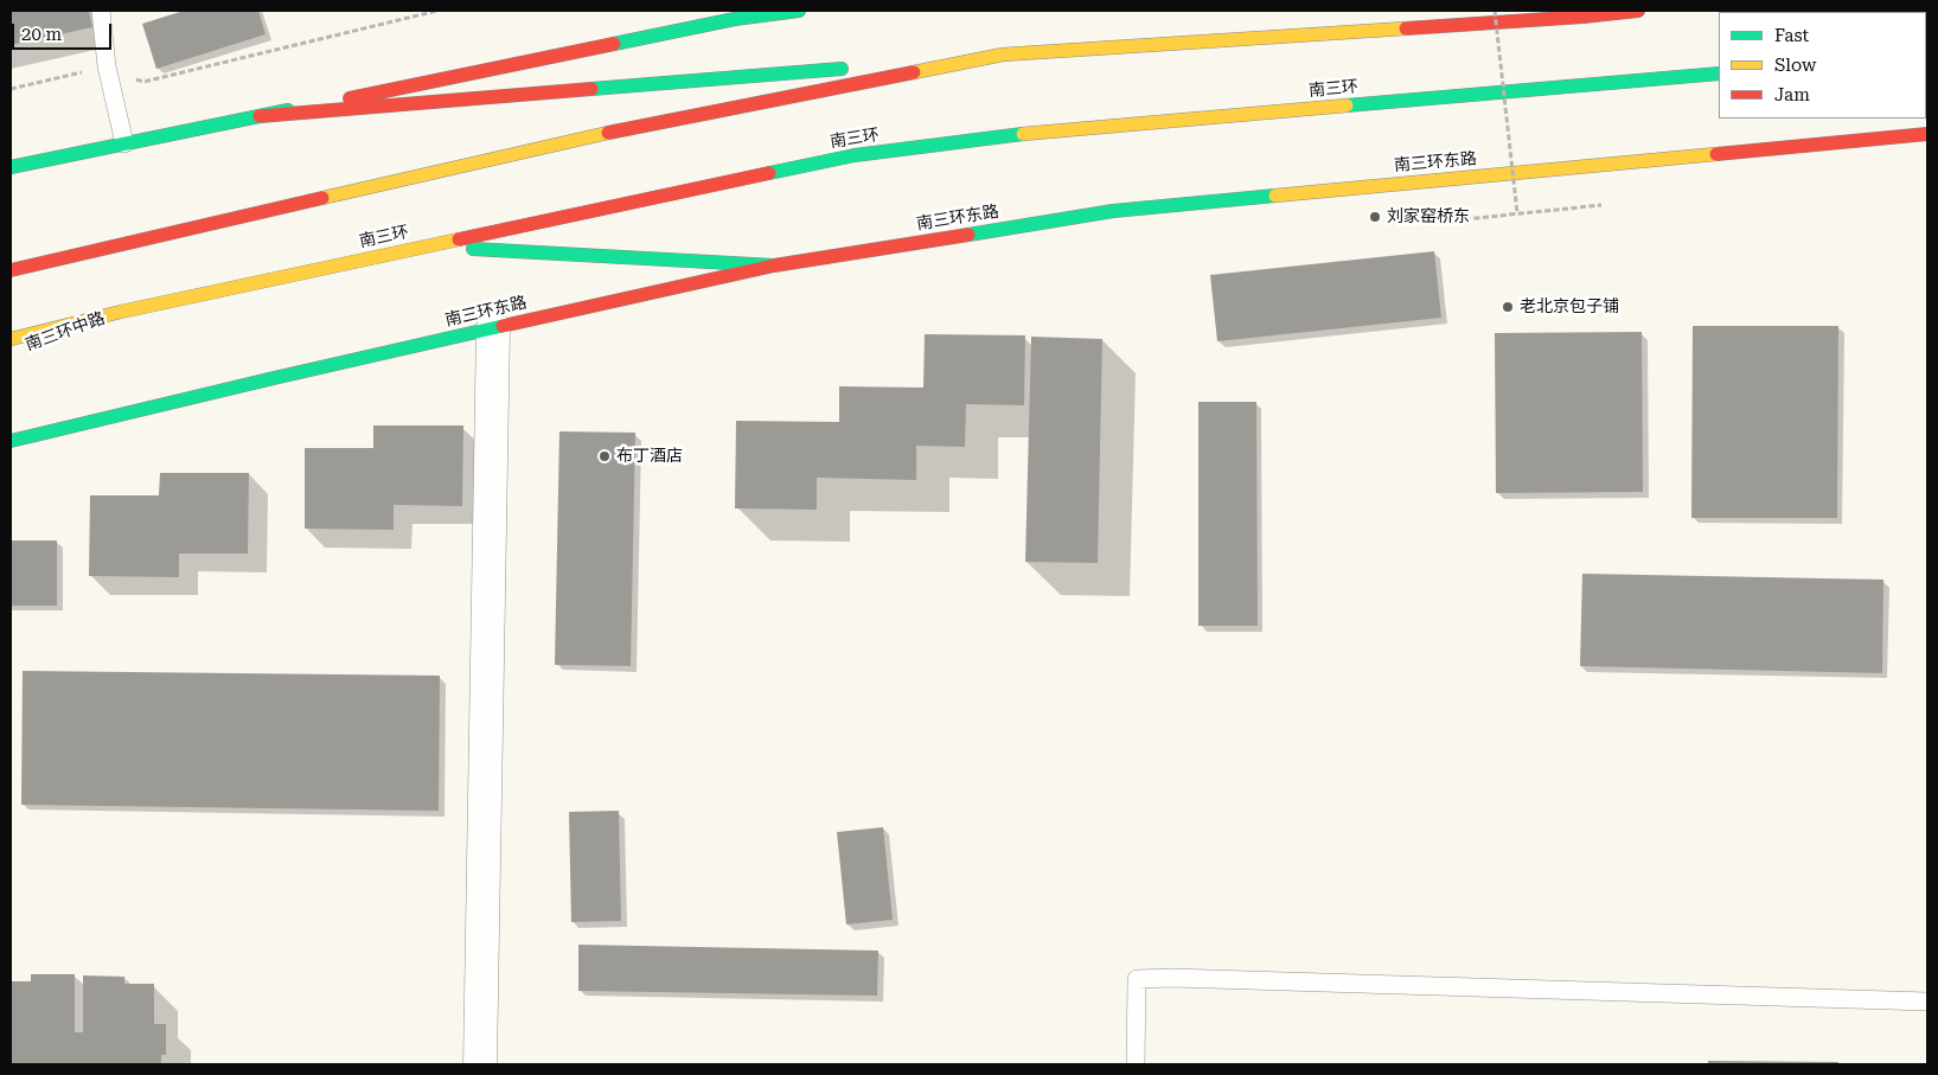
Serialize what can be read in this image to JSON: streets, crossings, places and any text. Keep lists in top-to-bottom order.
{
  "streets": {
    "main road": ["南三环", "南三环东路"],
    "lane": ["南三环中路"]
  },
  "crossings": [
    ["南三环", "南三环中路"]
  ],
  "places": ["刘家窑桥东", "老北京包子铺", "布丁酒店"],
  "legend": ["Fast", "Slow", "Jam"],
  "scale_bar": "20 m"
}
